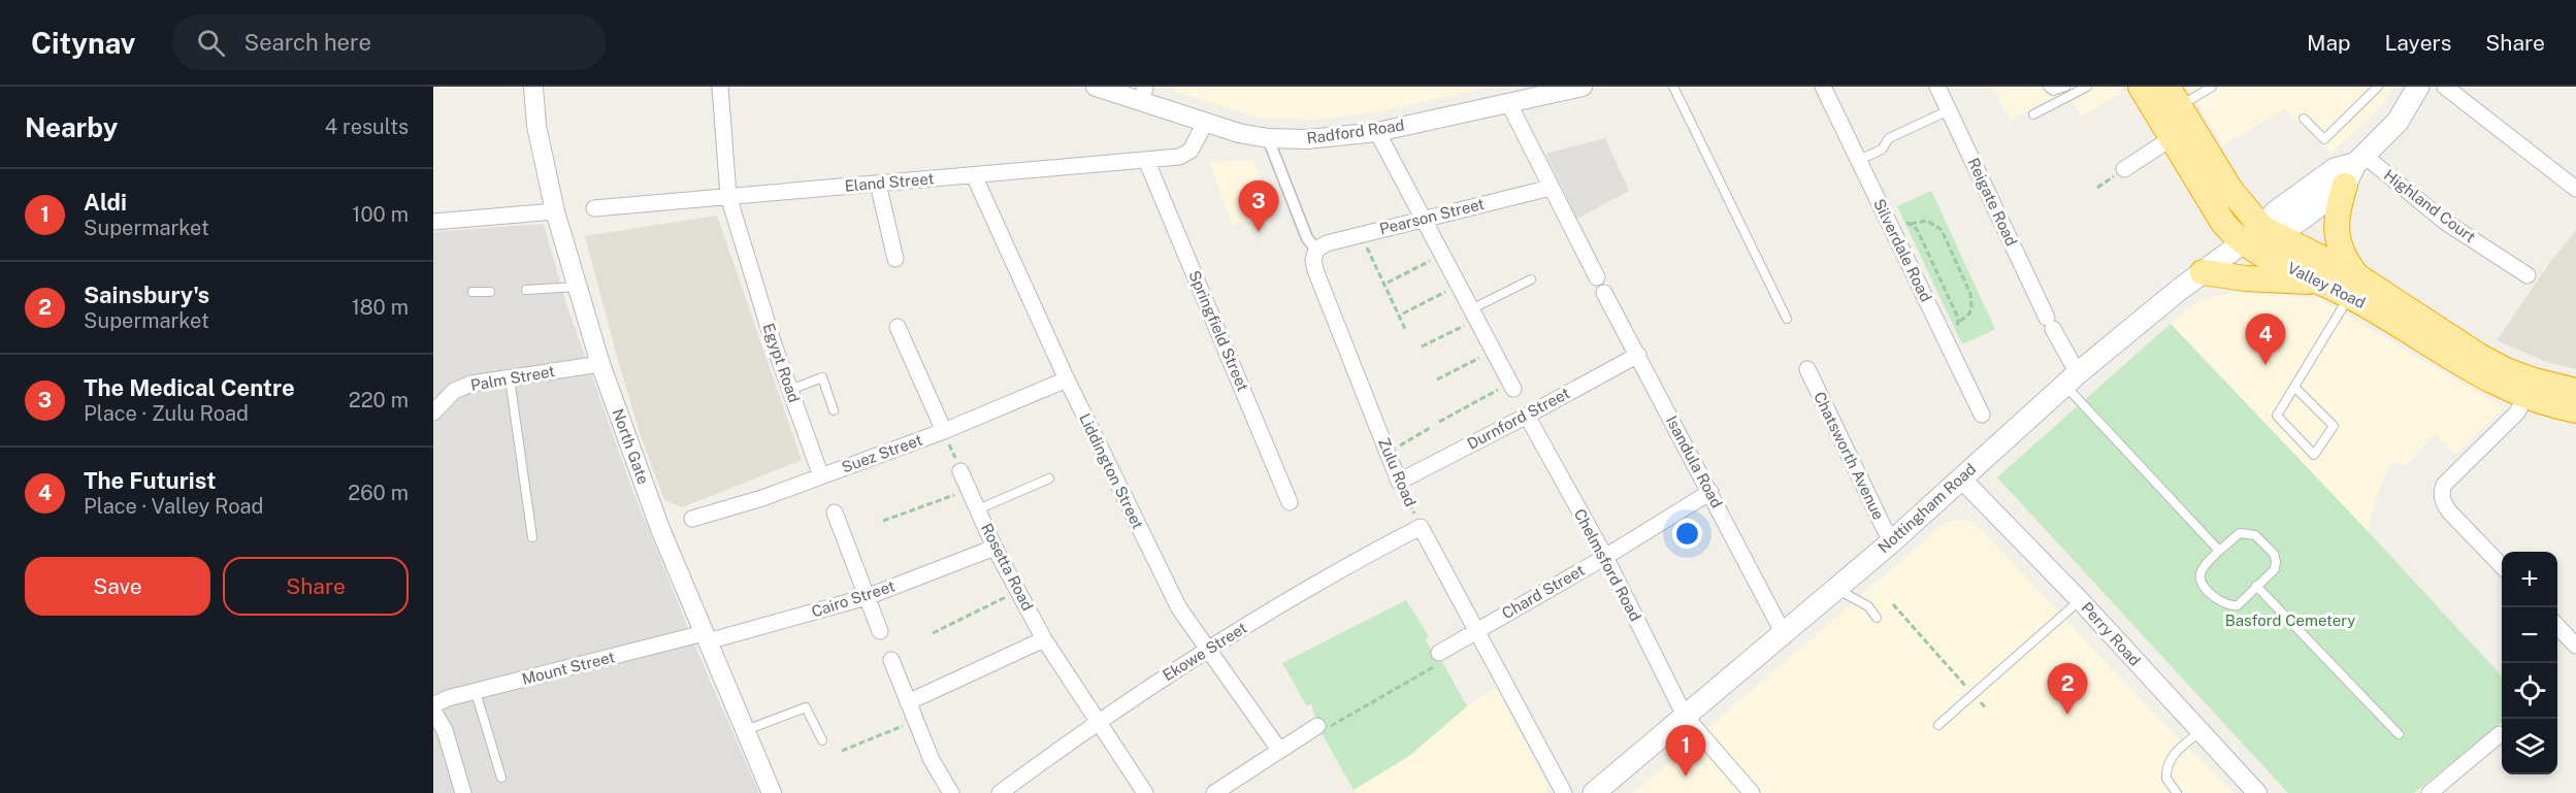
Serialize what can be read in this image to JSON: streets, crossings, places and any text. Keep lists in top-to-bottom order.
{
  "streets": {
    "highway": ["Valley Road"],
    "main road": ["Nottingham Road"],
    "street": [
      "Radford Road",
      "Eland Street",
      "Reigate Road",
      "Highland Court",
      "Pearson Street",
      "Silverdale Road",
      "Springfield Street",
      "Egypt Road",
      "Palm Street",
      "Durnford Street",
      "North Gate",
      "Suez Street",
      "Chatsworth Avenue",
      "Isandula Road",
      "Liddington Street",
      "Zulu Road",
      "Chelmsford Road",
      "Rosetta Road",
      "Chard Street",
      "Cairo Street",
      "Perry Road",
      "Ekowe Street",
      "Mount Street"
    ]
  },
  "crossings": [
    ["Radford Road", "Eland Street"],
    ["Radford Road", "Zulu Road"],
    ["Eland Street", "Springfield Street"],
    ["Eland Street", "Egypt Road"],
    ["Eland Street", "Liddington Street"],
    ["Reigate Road", "Nottingham Road"],
    ["Pearson Street", "Zulu Road"],
    ["Valley Road", "Nottingham Road"],
    ["Egypt Road", "Suez Street"],
    ["Palm Street", "North Gate"],
    ["Durnford Street", "Isandula Road"],
    ["Durnford Street", "Zulu Road"],
    ["Durnford Street", "Chelmsford Road"],
    ["North Gate", "Cairo Street"],
    ["North Gate", "Mount Street"],
    ["Suez Street", "Liddington Street"],
    ["Chatsworth Avenue", "Nottingham Road"],
    ["Isandula Road", "Nottingham Road"],
    ["Isandula Road", "Chard Street"],
    ["Liddington Street", "Ekowe Street"],
    ["Zulu Road", "Ekowe Street"],
    ["Nottingham Road", "Chelmsford Road"],
    ["Nottingham Road", "Perry Road"],
    ["Chelmsford Road", "Chard Street"],
    ["Rosetta Road", "Cairo Street"],
    ["Rosetta Road", "Ekowe Street"],
    ["Cairo Street", "Mount Street"]
  ],
  "parks": ["Basford Cemetery"],
  "page": {
    "header": "Citynav",
    "search": "Search here",
    "nav": ["Map", "Layers", "Share"],
    "heading": ["Nearby", "4 results"],
    "list": [
      {
        "mark": "1",
        "name": "Aldi",
        "note": "Supermarket",
        "value": "100 m"
      },
      {
        "mark": "2",
        "name": "Sainsbury's",
        "note": "Supermarket",
        "value": "180 m"
      },
      {
        "mark": "3",
        "name": "The Medical Centre",
        "note": "Place · Zulu Road",
        "value": "220 m"
      },
      {
        "mark": "4",
        "name": "The Futurist",
        "note": "Place · Valley Road",
        "value": "260 m"
      }
    ],
    "pins": [
      "3",
      "4",
      "2",
      "1"
    ],
    "buttons": ["Save", "Share"],
    "map_buttons": ["+", "−"]
  }
}
